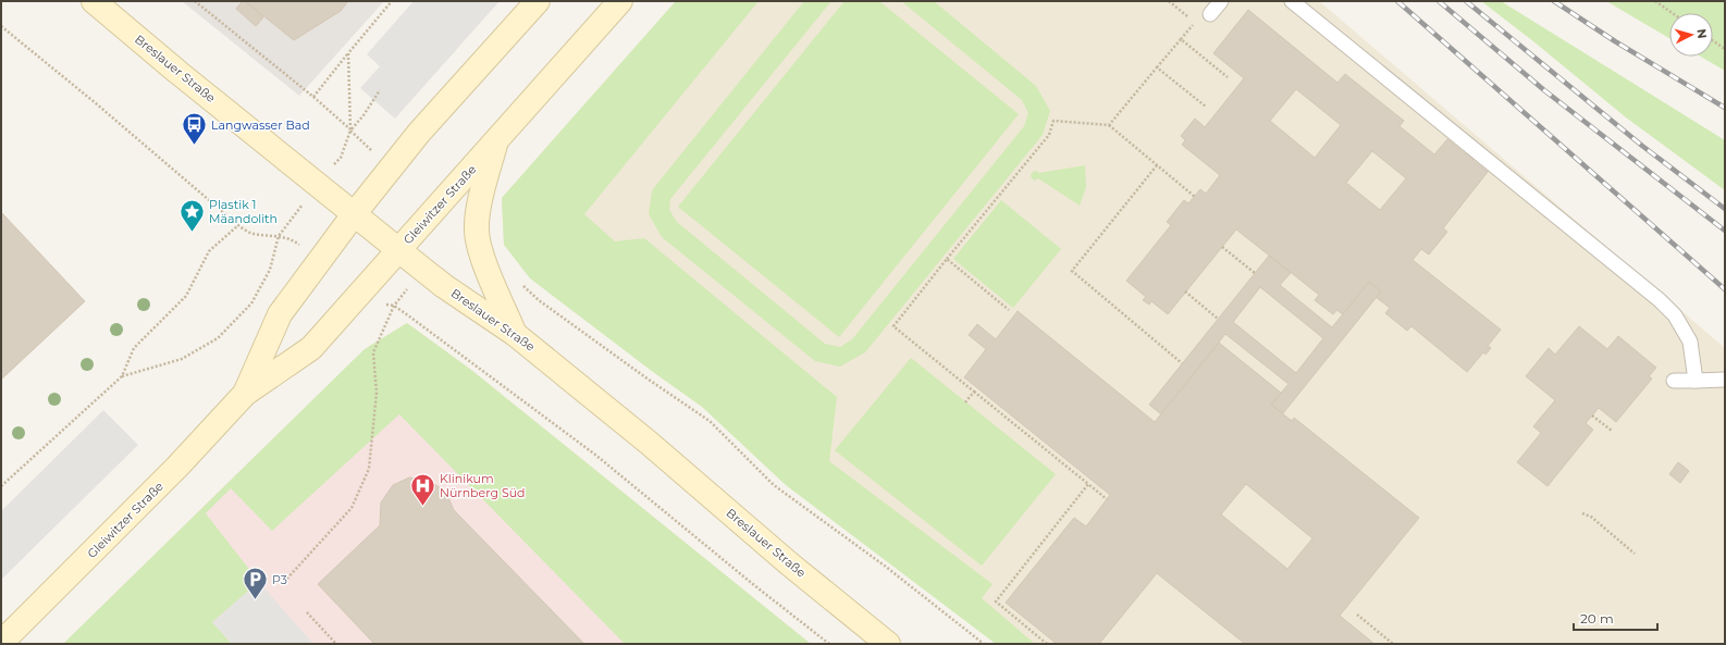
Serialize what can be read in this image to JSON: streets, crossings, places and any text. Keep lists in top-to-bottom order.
{
  "streets": {
    "main road": ["Breslauer Straße", "Gleiwitzer Straße"]
  },
  "crossings": [
    ["Breslauer Straße", "Gleiwitzer Straße"]
  ],
  "places": {
    "bus stop": ["Langwasser Bad"],
    "place": ["Plastik 1 Mäandolith"],
    "hospital": ["Klinikum Nürnberg Süd"],
    "parking": ["P3"]
  },
  "scale_bar": "20 m",
  "north": "right"
}
